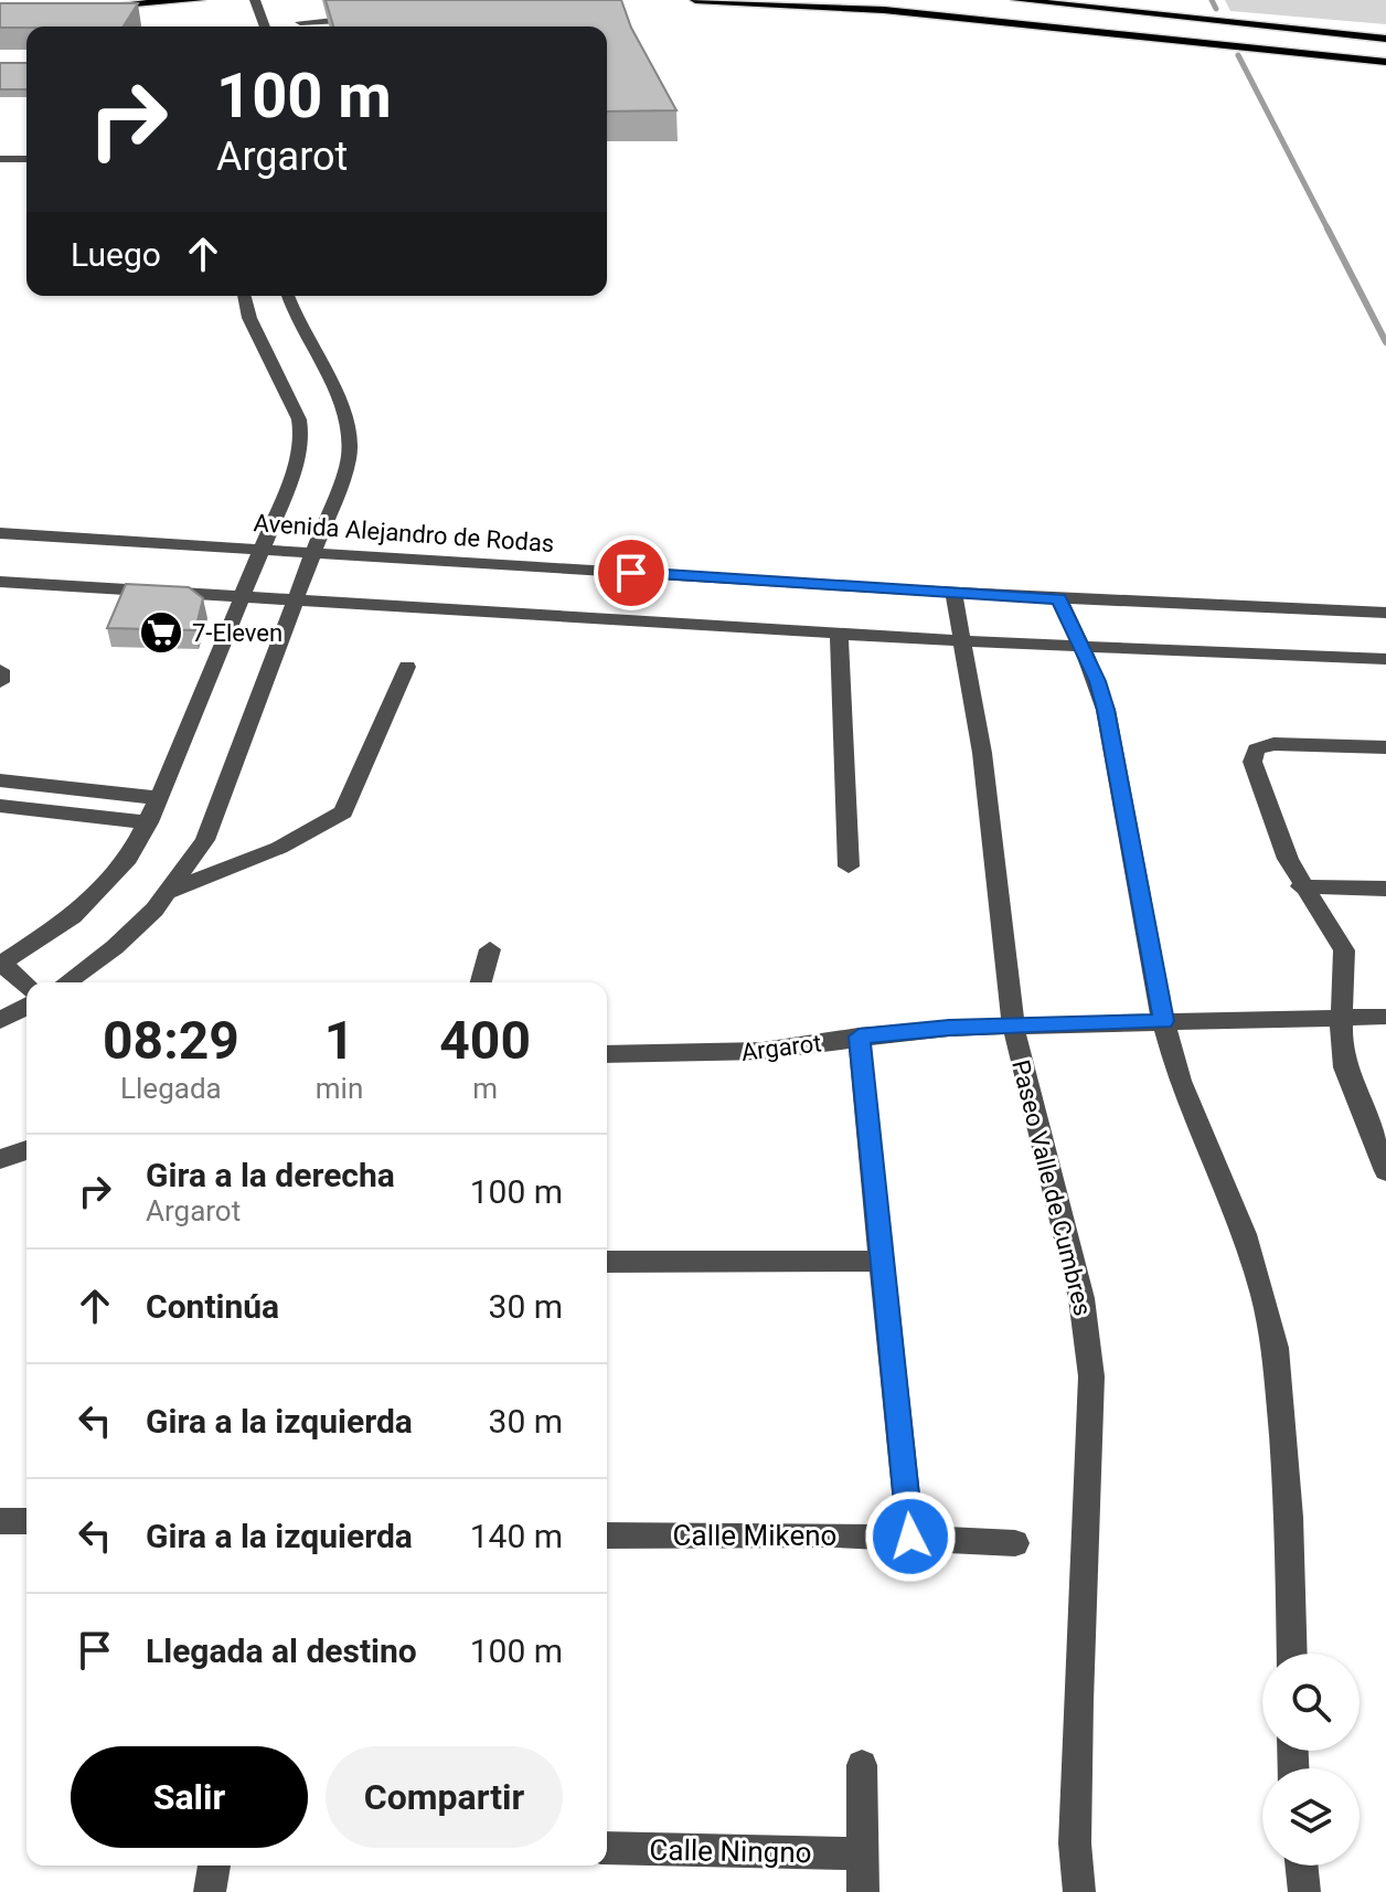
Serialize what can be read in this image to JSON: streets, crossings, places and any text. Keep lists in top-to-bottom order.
{
  "streets": {
    "street": [
      "Avenida Alejandro de Rodas",
      "Argarot",
      "Paseo Valle de Cumbres",
      "Calle Mikeno",
      "Calle Ningno"
    ]
  },
  "crossings": [
    ["Avenida Alejandro de Rodas", "Paseo Valle de Cumbres"],
    ["Argarot", "Paseo Valle de Cumbres"]
  ],
  "places": {
    "supermarket": ["7-Eleven"]
  },
  "page": {
    "turn": ["100 m", "Argarot"],
    "then": "Luego",
    "eta": [
      "08:29",
      "Llegada",
      "1",
      "min",
      "400",
      "m"
    ],
    "list": [
      {
        "name": "Gira a la derecha",
        "note": "Argarot",
        "value": "100 m"
      },
      {
        "name": "Continúa",
        "value": "30 m"
      },
      {
        "name": "Gira a la izquierda",
        "value": "30 m"
      },
      {
        "name": "Gira a la izquierda",
        "value": "140 m"
      },
      {
        "name": "Llegada al destino",
        "value": "100 m"
      }
    ],
    "buttons": ["Salir", "Compartir"]
  }
}
